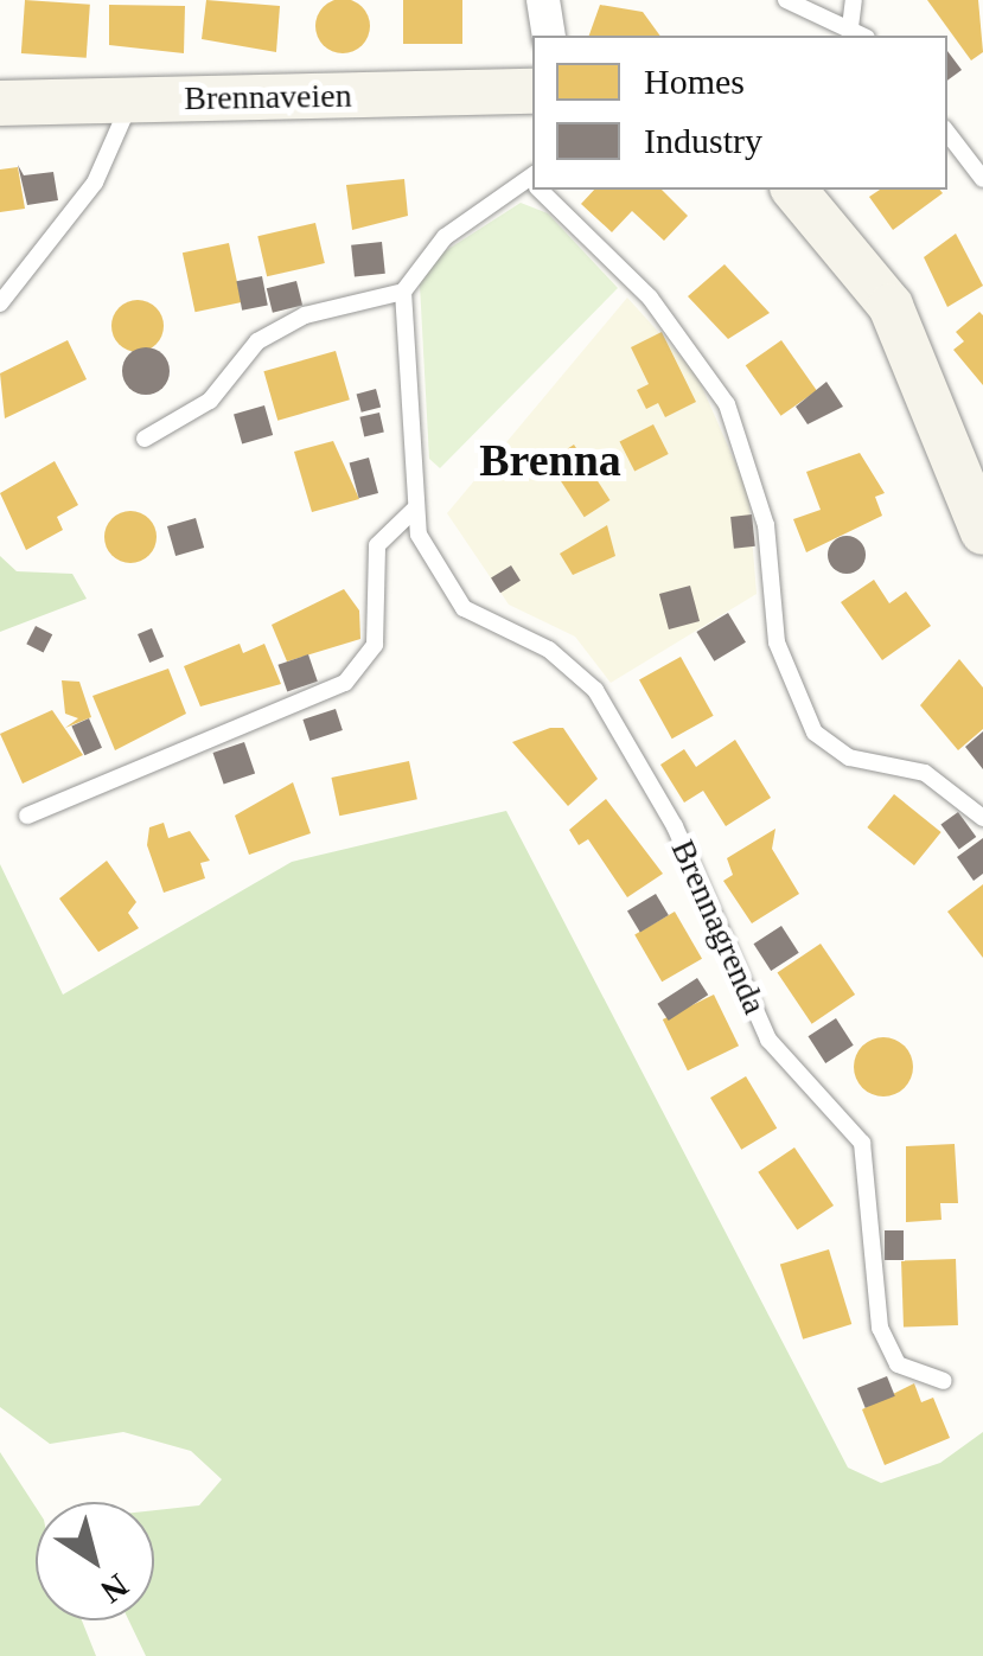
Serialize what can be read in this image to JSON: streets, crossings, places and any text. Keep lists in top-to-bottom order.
{
  "streets": {
    "street": ["Brennaveien"],
    "lane": ["Brennagrenda"]
  },
  "districts": ["Brenna"],
  "legend": ["Homes", "Industry"],
  "north": "bottom right"
}
